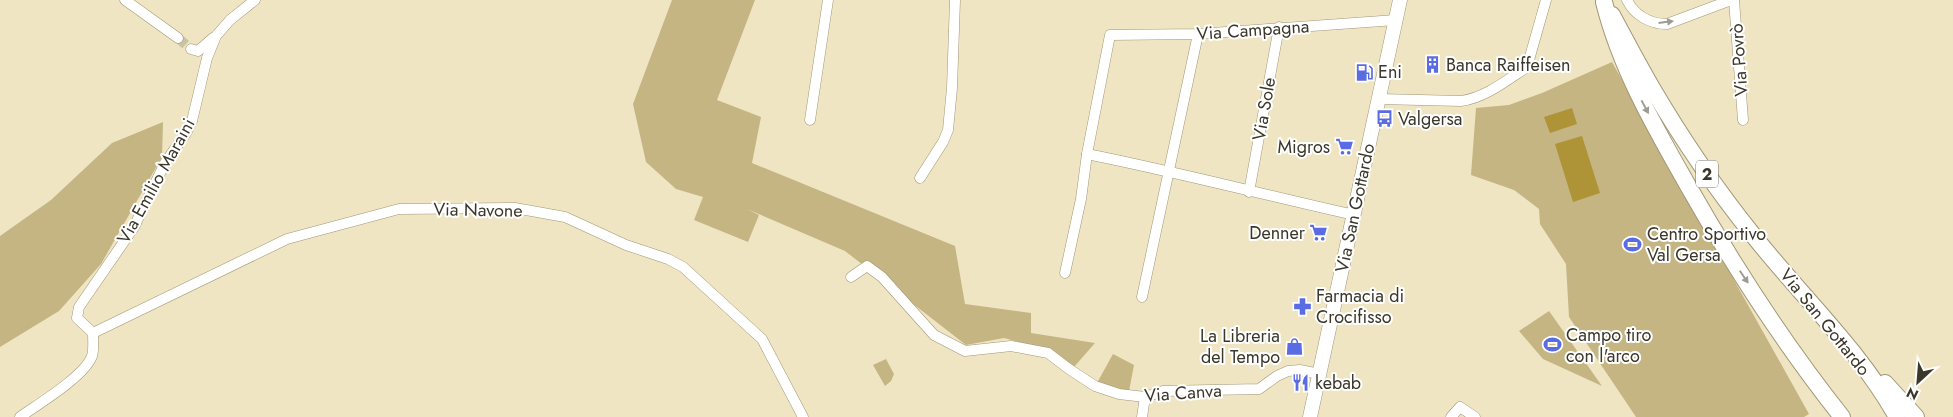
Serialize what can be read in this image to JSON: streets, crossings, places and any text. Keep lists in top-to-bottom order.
{
  "streets": {
    "main road": ["2", "Via San Gottardo"],
    "street": [
      "Via Campagna",
      "Via Povrò",
      "Via Sole",
      "Via Emilio Maraini",
      "Via Navone",
      "Via Canva"
    ]
  },
  "crossings": [
    ["Via Campagna", "Via Sole"],
    ["Via Campagna", "Via San Gottardo"],
    ["Via Emilio Maraini", "Via Navone"],
    ["Via San Gottardo", "Via Canva"]
  ],
  "places": {
    "building": ["Banca Raiffeisen"],
    "fuel station": ["Eni"],
    "bus stop": ["Valgersa"],
    "supermarket": ["Migros", "Denner"],
    "sports": ["Centro Sportivo Val Gersa", "Campo tiro con l'arco"],
    "pharmacy": ["Farmacia di Crocifisso"],
    "shop": ["La Libreria del Tempo"],
    "restaurant": ["kebab"]
  },
  "north": "bottom left"
}
